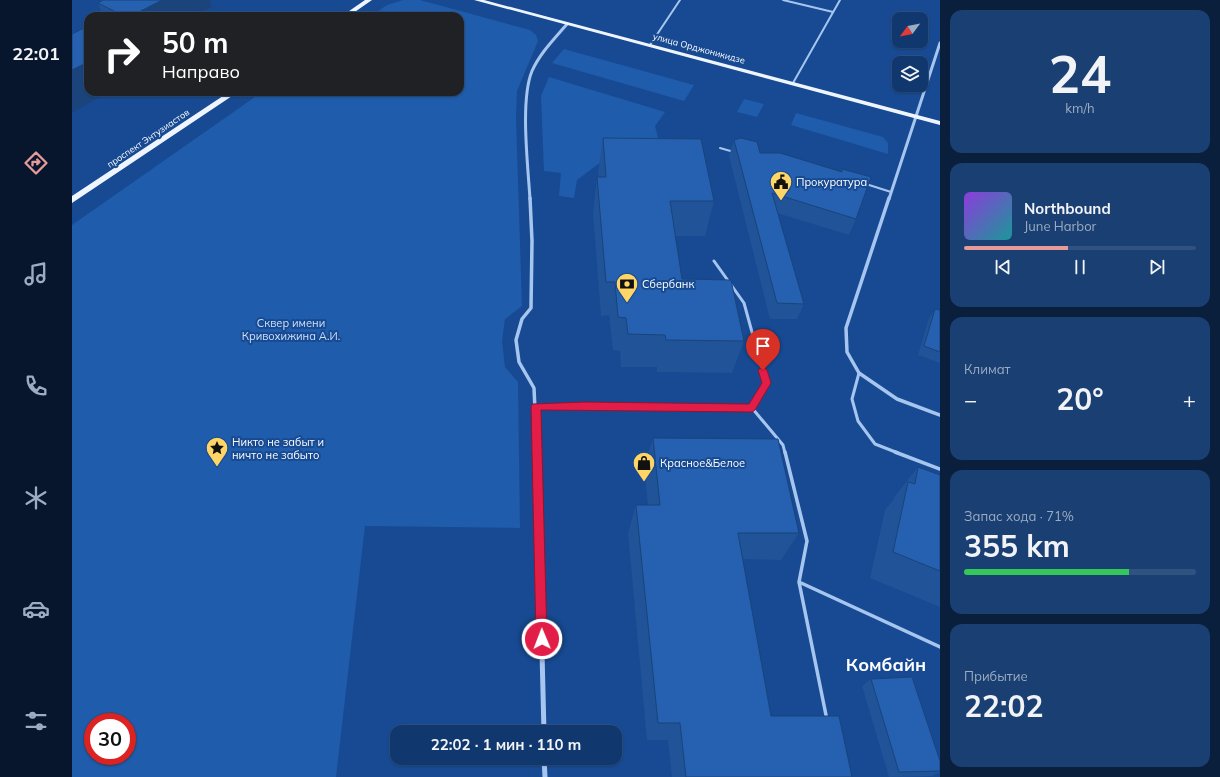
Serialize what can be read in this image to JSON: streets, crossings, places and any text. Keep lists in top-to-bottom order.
{
  "streets": {
    "main road": ["улица Орджоникидзе", "проспект Энтузиастов"]
  },
  "districts": ["Комбайн"],
  "parks": ["Сквер имени Кривохижина А.И."],
  "places": {
    "public building": ["Прокуратура"],
    "bank": ["Сбербанк"],
    "place": ["Никто не забыт и ничто не забыто"],
    "shop": ["Красное&Белое"]
  },
  "north": "bottom left",
  "page": {
    "tabs": "22:01",
    "tile": [
      ["24", "km/h"],
      "Климат",
      ["Запас хода · 71%", "355 km"],
      ["Прибытие", "22:02"]
    ],
    "turn": ["50 m", "Направо"],
    "song": ["Northbound", "June Harbor"],
    "heat": ["−", "20°", "+"],
    "limit": "30",
    "trip": "22:02 · 1 мин · 110 m"
  }
}
